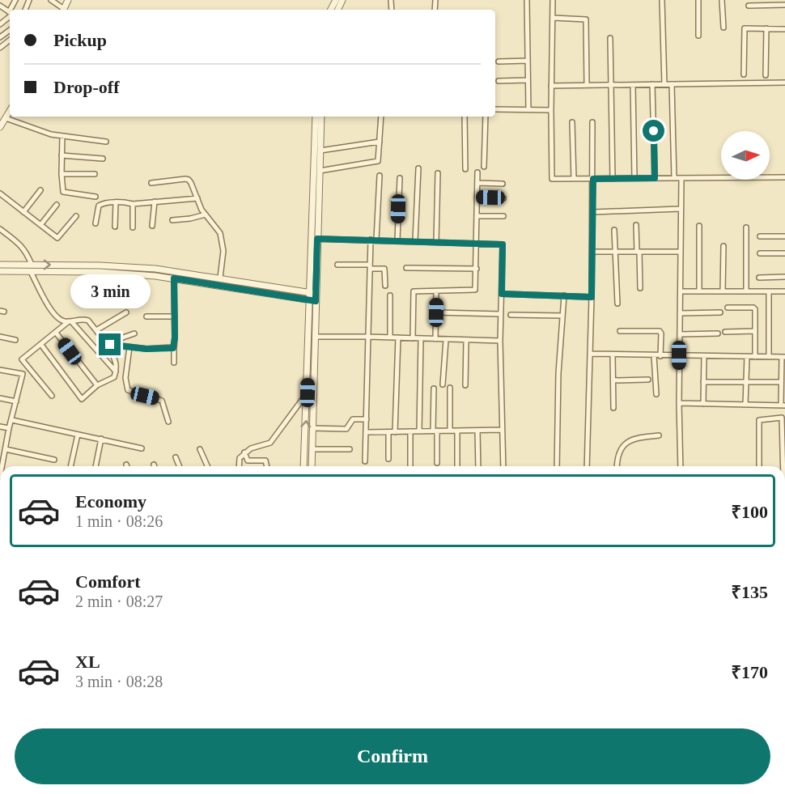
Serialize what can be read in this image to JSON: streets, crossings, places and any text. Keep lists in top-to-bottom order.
{
  "north": "right",
  "page": {
    "banner": ["Pickup", "Drop-off"],
    "bubble": "3 min",
    "list": [
      {
        "name": "Economy",
        "note": "1 min · 08:26",
        "value": "₹100"
      },
      {
        "name": "Comfort",
        "note": "2 min · 08:27",
        "value": "₹135"
      },
      {
        "name": "XL",
        "note": "3 min · 08:28",
        "value": "₹170"
      }
    ],
    "buttons": "Confirm"
  }
}
